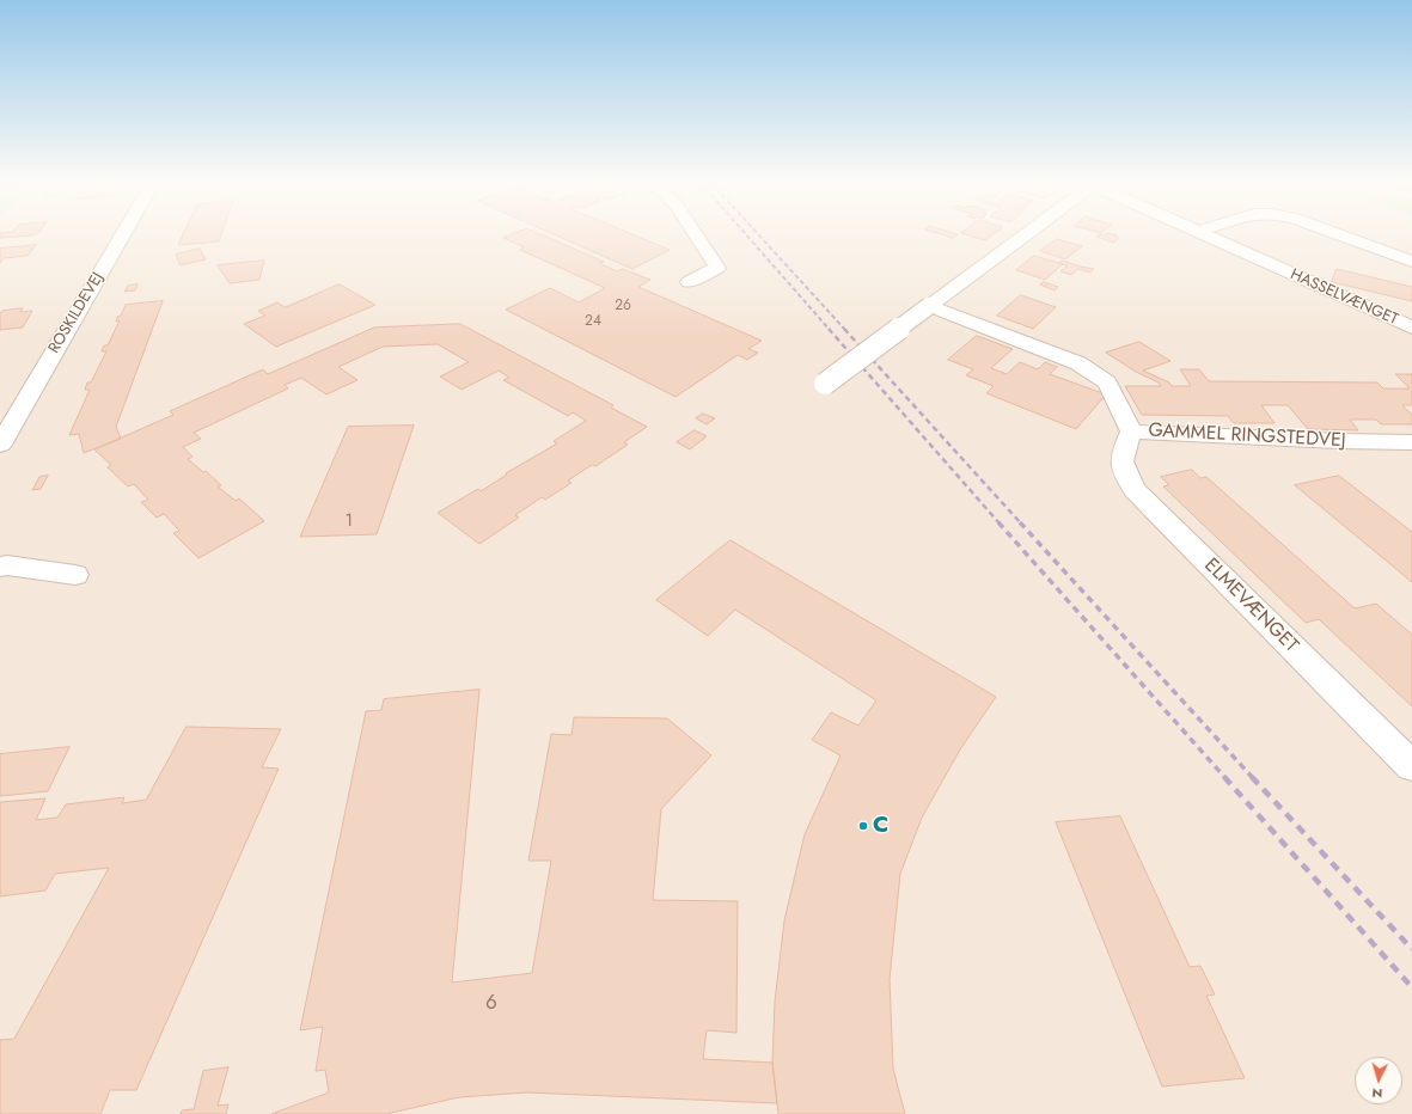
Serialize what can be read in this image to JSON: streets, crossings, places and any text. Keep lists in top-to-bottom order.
{
  "streets": {
    "street": [
      "HASSELVÆNGET",
      "ROSKILDEVEJ",
      "GAMMEL RINGSTEDVEJ",
      "ELMEVÆNGET"
    ]
  },
  "crossings": [
    ["GAMMEL RINGSTEDVEJ", "ELMEVÆNGET"]
  ],
  "places": ["C"],
  "house_numbers": [
    "26",
    "24",
    "1",
    "6"
  ],
  "north": "bottom"
}
